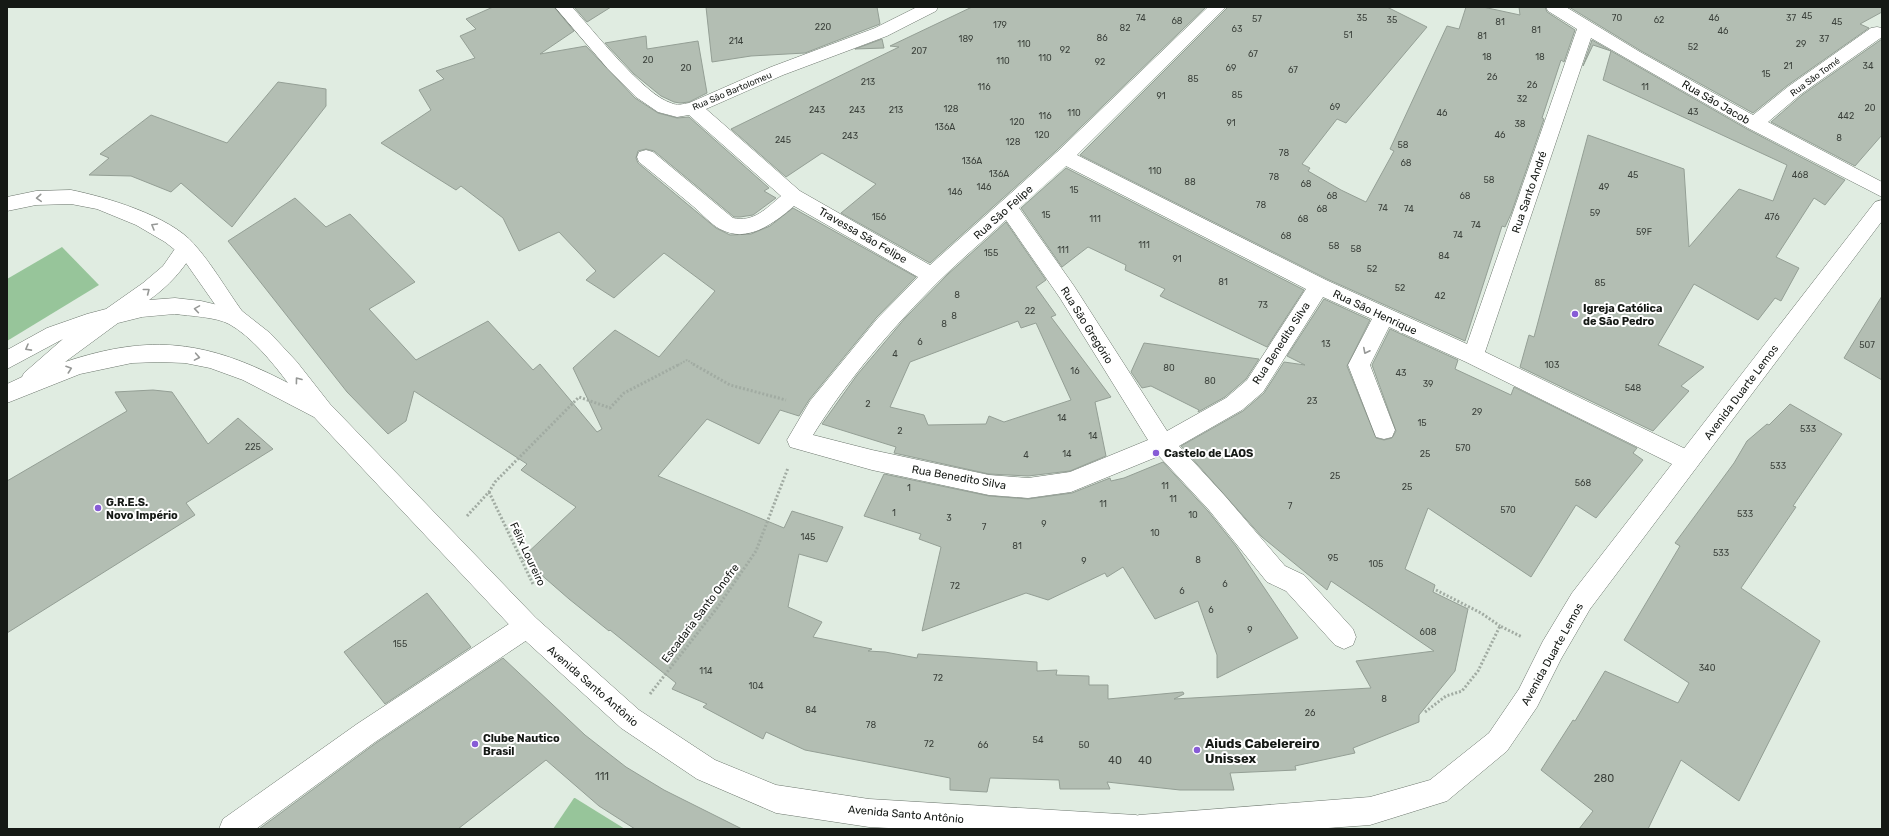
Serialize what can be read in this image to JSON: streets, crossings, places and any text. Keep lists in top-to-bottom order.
{
  "streets": {
    "street": [
      "Rua São Tomé",
      "Rua São Bartolomeu",
      "Rua São Jacob",
      "Rua Santo André",
      "Rua São Felipe",
      "Travessa São Felipe",
      "Rua São Henrique",
      "Rua São Gregório",
      "Rua Benedito Silva",
      "Avenida Duarte Lemos",
      "Avenida Santo Antônio"
    ],
    "path": ["Félix Loureiro", "Escadaria Santo Onofre"]
  },
  "crossings": [
    ["Rua São Tomé", "Rua São Jacob"],
    ["Rua São Bartolomeu", "Travessa São Felipe"],
    ["Rua São Jacob", "Rua Santo André"],
    ["Rua Santo André", "Rua São Henrique"],
    ["Rua São Felipe", "Travessa São Felipe"],
    ["Rua São Felipe", "Rua São Henrique"],
    ["Rua São Felipe", "Rua São Gregório"],
    ["Rua São Felipe", "Rua Benedito Silva"],
    ["Rua São Felipe", "Escadaria Santo Onofre"],
    ["Rua São Henrique", "Rua Benedito Silva"],
    ["Rua São Henrique", "Avenida Duarte Lemos"],
    ["Rua São Gregório", "Rua Benedito Silva"],
    ["Rua Benedito Silva", "Escadaria Santo Onofre"],
    ["Avenida Duarte Lemos", "Avenida Santo Antônio"],
    ["Félix Loureiro", "Avenida Santo Antônio"],
    ["Escadaria Santo Onofre", "Avenida Santo Antônio"]
  ],
  "places": [
    "Igreja Católica de São Pedro",
    "Castelo de LAOS",
    "G.R.E.S. Novo Império",
    "Clube Nautico Brasil",
    "Aiuds Cabelereiro Unissex"
  ],
  "house_numbers": [
    "45",
    "74",
    "35",
    "70",
    "46",
    "37",
    "57",
    "35",
    "62",
    "68",
    "81",
    "45",
    "179",
    "220",
    "82",
    "63",
    "81",
    "46",
    "51",
    "81",
    "86",
    "189",
    "37",
    "214",
    "110",
    "29",
    "52",
    "92",
    "207",
    "67",
    "18",
    "18",
    "110",
    "20",
    "110",
    "92",
    "21",
    "34",
    "20",
    "69",
    "67",
    "15",
    "26",
    "85",
    "213",
    "26",
    "116",
    "11",
    "85",
    "91",
    "32",
    "69",
    "20",
    "128",
    "243",
    "243",
    "213",
    "43",
    "110",
    "46",
    "116",
    "442",
    "120",
    "91",
    "38",
    "136A",
    "120",
    "46",
    "243",
    "8",
    "245",
    "128",
    "58",
    "78",
    "136A",
    "68",
    "110",
    "136A",
    "45",
    "468",
    "78",
    "58",
    "88",
    "68",
    "146",
    "49",
    "15",
    "146",
    "68",
    "68",
    "78",
    "74",
    "68",
    "74",
    "59",
    "15",
    "156",
    "476",
    "111",
    "68",
    "74",
    "59F",
    "74",
    "68",
    "111",
    "58",
    "58",
    "111",
    "155",
    "84",
    "91",
    "52",
    "81",
    "85",
    "52",
    "8",
    "42",
    "73",
    "22",
    "8",
    "8",
    "6",
    "13",
    "507",
    "4",
    "103",
    "80",
    "16",
    "43",
    "80",
    "39",
    "548",
    "23",
    "2",
    "29",
    "14",
    "15",
    "533",
    "2",
    "14",
    "225",
    "570",
    "14",
    "25",
    "4",
    "533",
    "25",
    "568",
    "11",
    "25",
    "1",
    "11",
    "11",
    "7",
    "570",
    "1",
    "533",
    "10",
    "3",
    "9",
    "7",
    "10",
    "145",
    "81",
    "533",
    "95",
    "8",
    "9",
    "105",
    "6",
    "72",
    "6",
    "6",
    "9",
    "608",
    "155",
    "340",
    "114",
    "72",
    "104",
    "8",
    "84",
    "26",
    "78",
    "54",
    "72",
    "66",
    "50",
    "40",
    "40",
    "111",
    "280"
  ]
}
